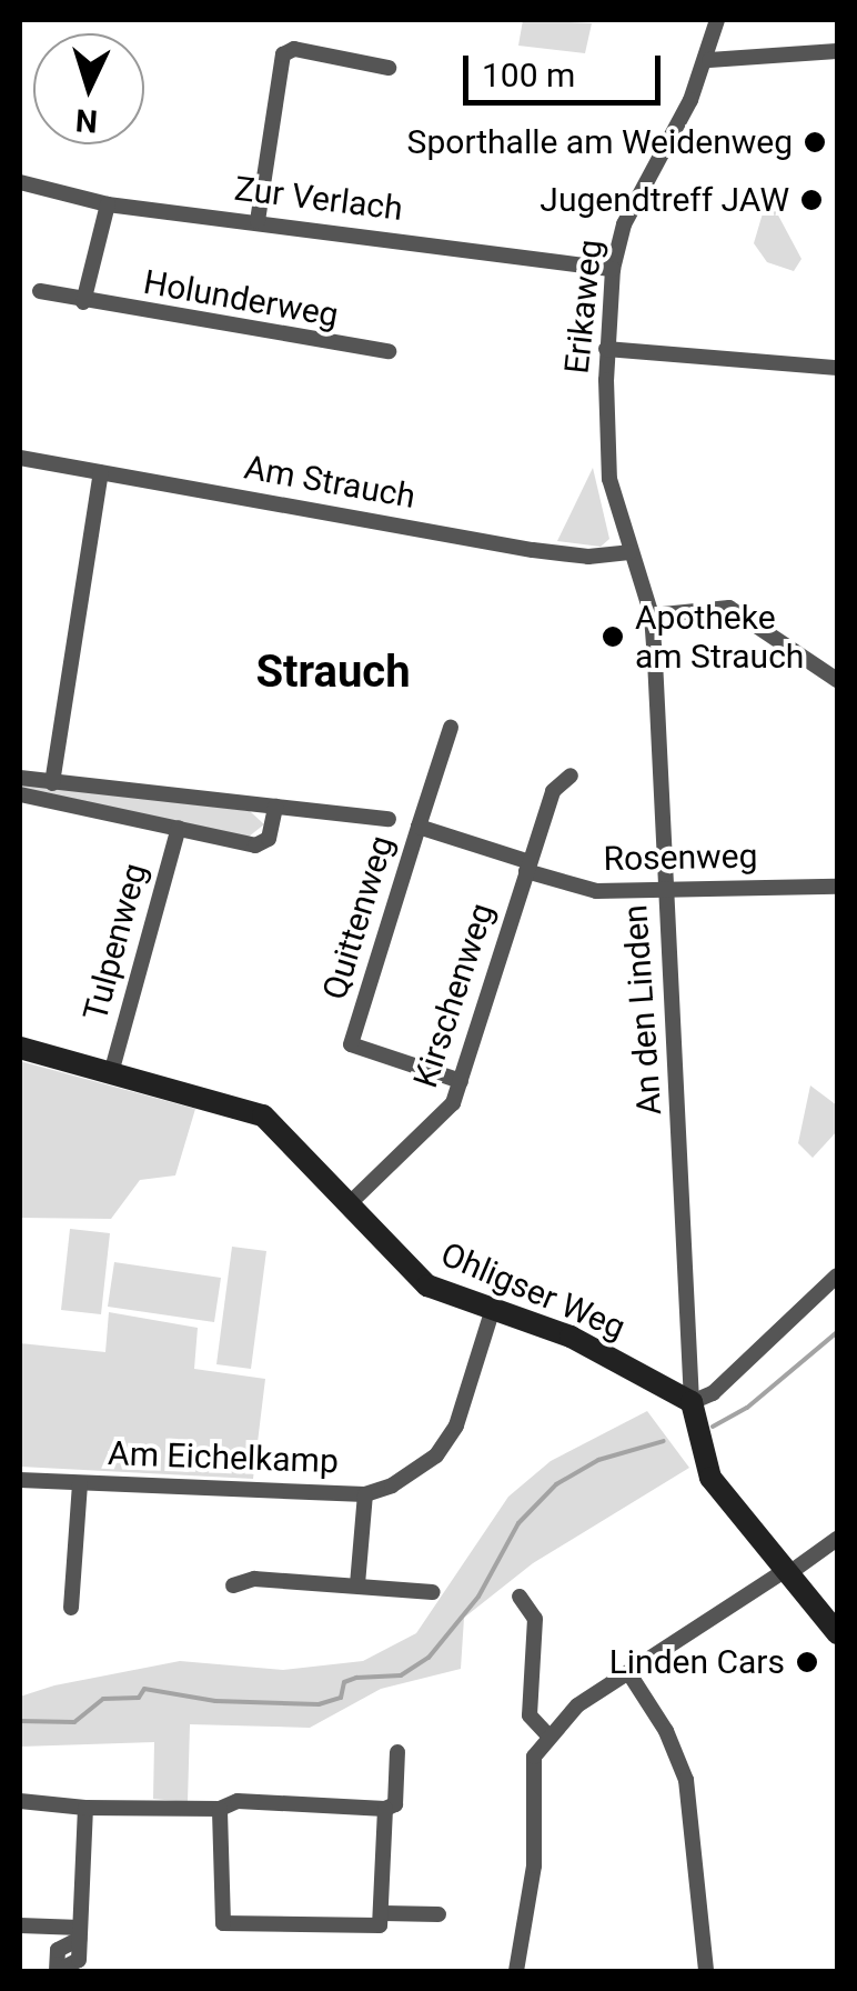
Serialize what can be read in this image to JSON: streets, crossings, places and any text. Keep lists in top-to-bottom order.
{
  "streets": {
    "street": [
      "Zur Verlach",
      "Holunderweg",
      "Erikaweg",
      "Am Strauch",
      "Rosenweg",
      "Quittenweg",
      "Tulpenweg",
      "Kirschenweg",
      "An den Linden",
      "Ohligser Weg",
      "Am Eichelkamp"
    ]
  },
  "crossings": [
    ["Zur Verlach", "Erikaweg"],
    ["Erikaweg", "Am Strauch"],
    ["Erikaweg", "An den Linden"],
    ["Rosenweg", "Quittenweg"],
    ["Rosenweg", "Kirschenweg"],
    ["Rosenweg", "An den Linden"],
    ["Quittenweg", "Kirschenweg"],
    ["Tulpenweg", "Ohligser Weg"],
    ["Kirschenweg", "Ohligser Weg"],
    ["An den Linden", "Ohligser Weg"],
    ["Ohligser Weg", "Am Eichelkamp"]
  ],
  "districts": ["Strauch"],
  "places": [
    "Sporthalle am Weidenweg",
    "Jugendtreff JAW",
    "Apotheke am Strauch",
    "Linden Cars"
  ],
  "scale_bar": "100 m",
  "north": "bottom"
}
